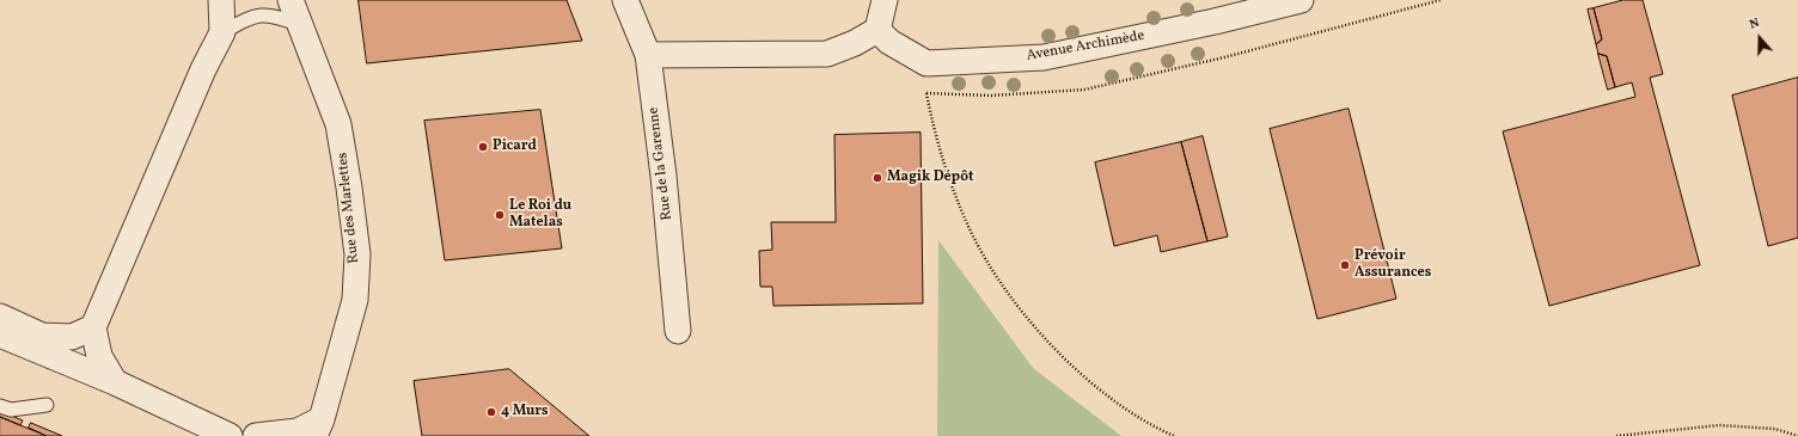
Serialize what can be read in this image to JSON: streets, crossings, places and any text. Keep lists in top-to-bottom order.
{
  "streets": {
    "street": ["Avenue Archimède", "Rue de la Garenne", "Rue des Marlettes"]
  },
  "places": [
    "Picard",
    "Magik Dépôt",
    "Le Roi du Matelas",
    "Prévoir Assurances",
    "4 Murs"
  ],
  "north": "top"
}
